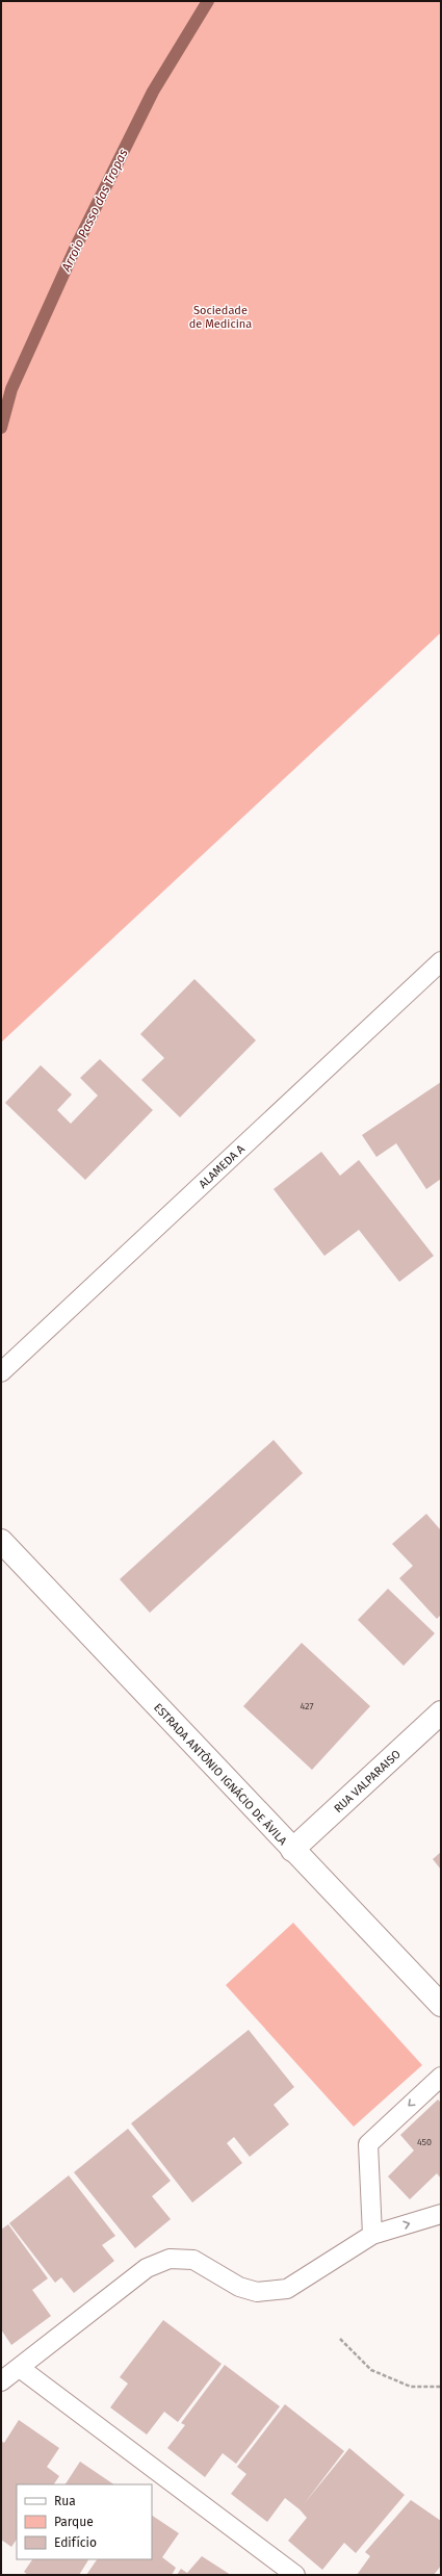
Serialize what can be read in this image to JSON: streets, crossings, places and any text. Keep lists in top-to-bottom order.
{
  "streets": {
    "street": ["ESTRADA ANTÔNIO IGNÁCIO DE ÁVILA", "RUA VALPARAISO"],
    "lane": ["ALAMEDA A"]
  },
  "crossings": [
    ["ESTRADA ANTÔNIO IGNÁCIO DE ÁVILA", "RUA VALPARAISO"]
  ],
  "water": ["Arroio Passo das Tropas"],
  "parks": ["Sociedade de Medicina"],
  "house_numbers": ["427", "450"],
  "legend": ["Rua", "Parque", "Edifício"]
}
